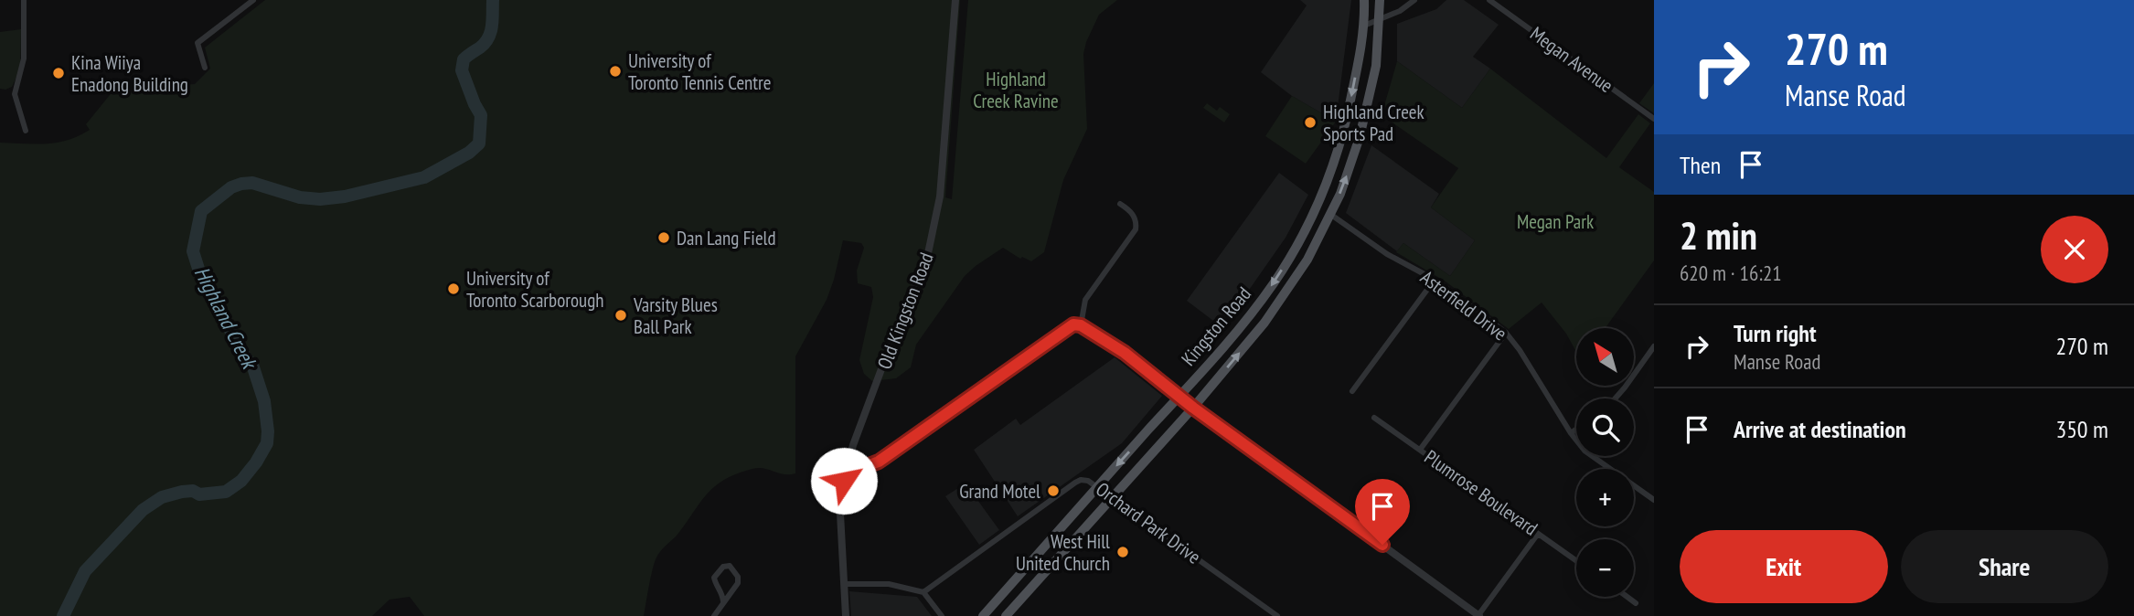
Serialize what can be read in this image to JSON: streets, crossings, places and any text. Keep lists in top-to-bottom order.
{
  "streets": {
    "main road": ["Kingston Road"],
    "street": [
      "Megan Avenue",
      "Asterfield Drive",
      "Old Kingston Road",
      "Plumrose Boulevard",
      "Orchard Park Drive"
    ]
  },
  "crossings": [
    ["Asterfield Drive", "Kingston Road"],
    ["Kingston Road", "Orchard Park Drive"]
  ],
  "water": ["Highland Creek"],
  "parks": ["Highland Creek Ravine", "Megan Park"],
  "places": [
    "University of Toronto Tennis Centre",
    "Kina Wiiya Enadong Building",
    "Highland Creek Sports Pad",
    "Dan Lang Field",
    "University of Toronto Scarborough",
    "Varsity Blues Ball Park",
    "Grand Motel",
    "West Hill United Church"
  ],
  "north": "top left",
  "page": {
    "turn": ["270 m", "Manse Road"],
    "then": "Then",
    "heading": ["2 min", "620 m · 16:21"],
    "list": [
      {
        "name": "Turn right",
        "note": "Manse Road",
        "value": "270 m"
      },
      {
        "name": "Arrive at destination",
        "value": "350 m"
      }
    ],
    "map_buttons": ["+", "−"],
    "buttons": ["Exit", "Share"]
  }
}
